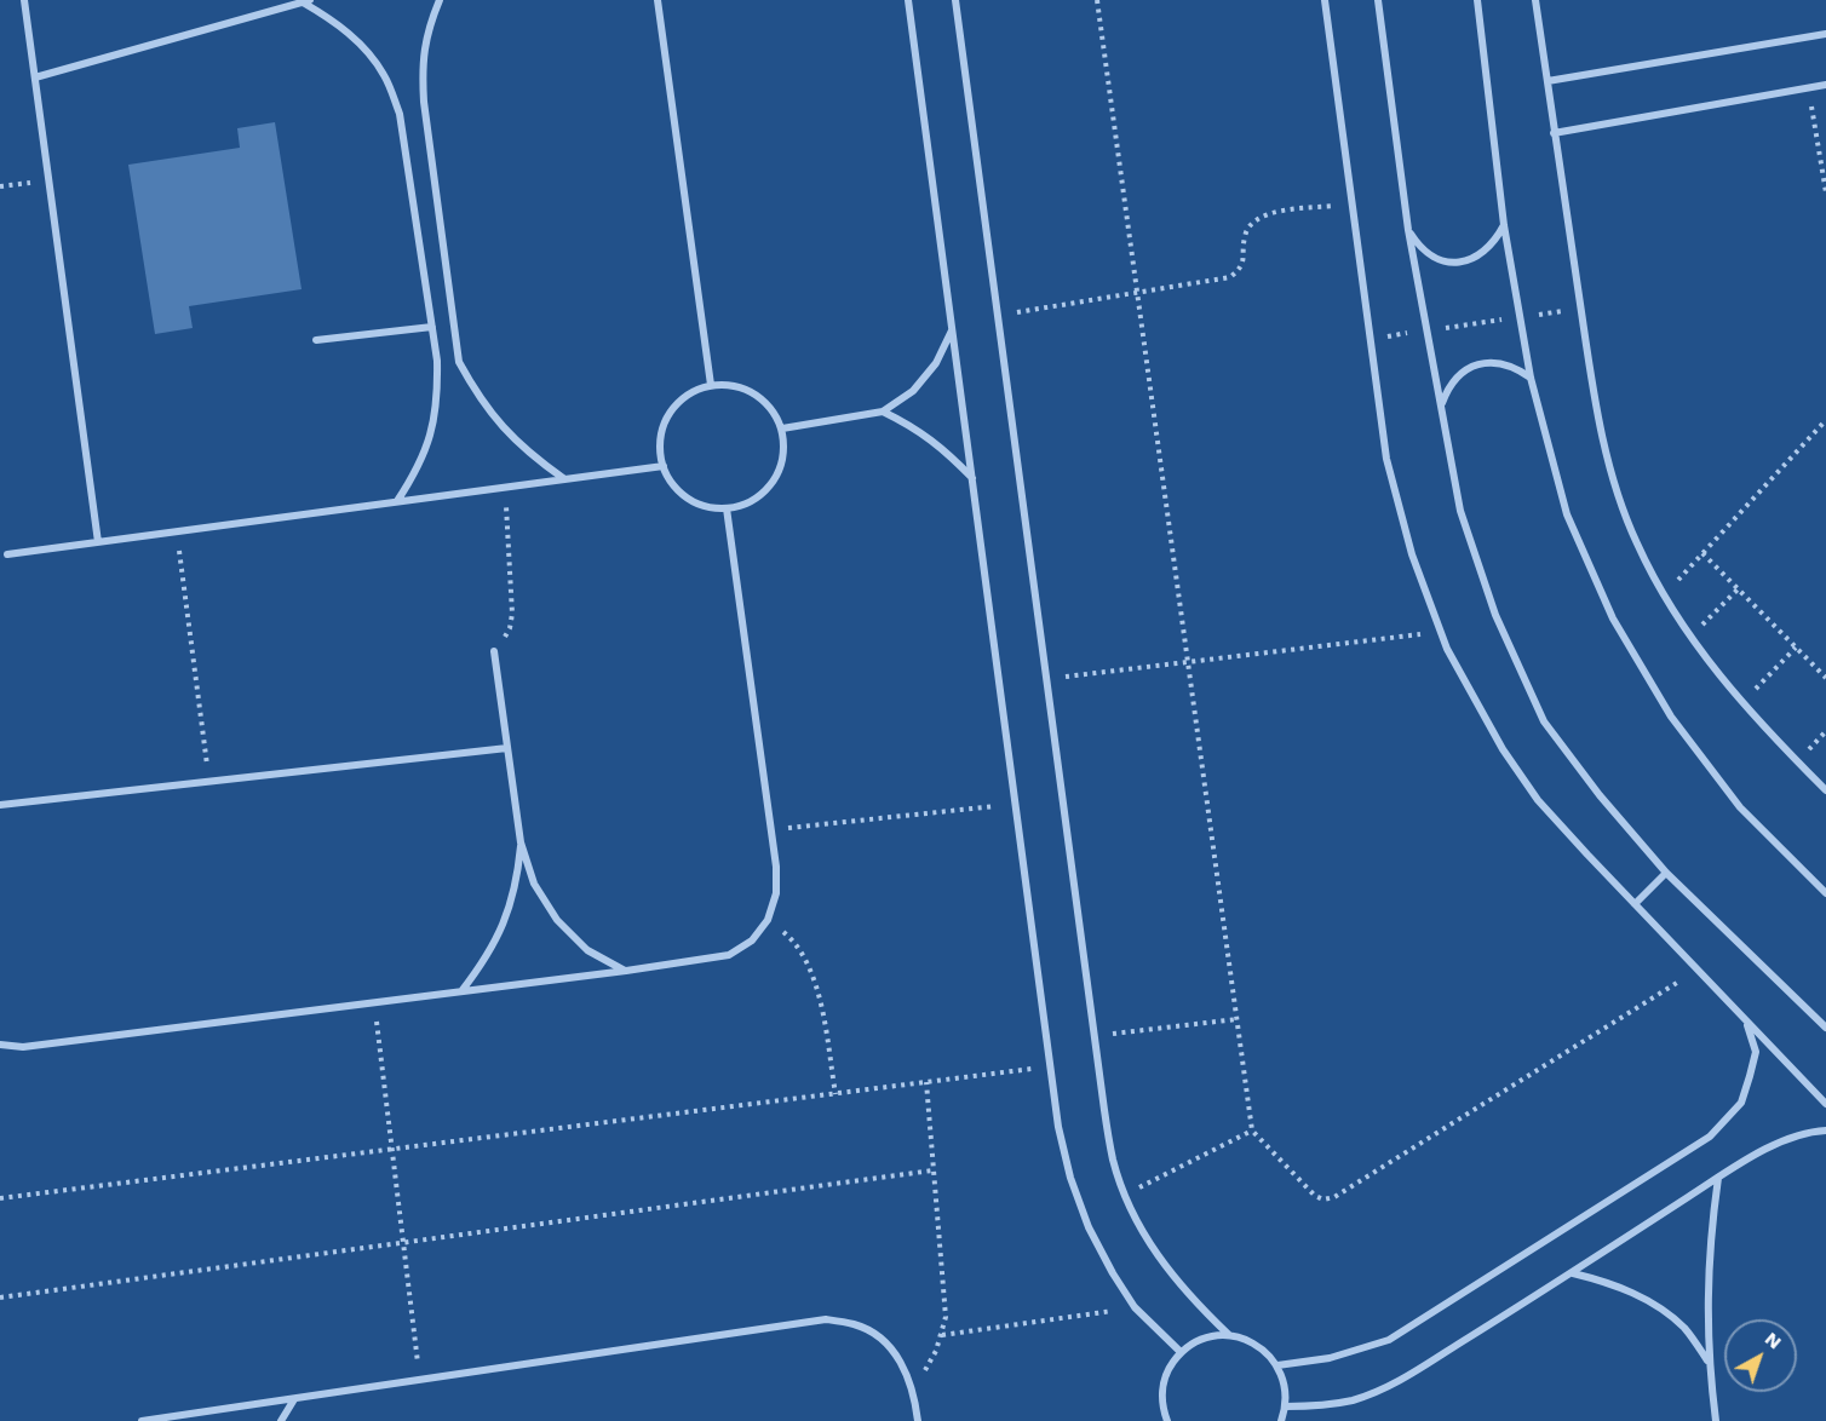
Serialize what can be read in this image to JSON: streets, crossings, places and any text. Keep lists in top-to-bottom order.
{
  "north": "top right"
}
